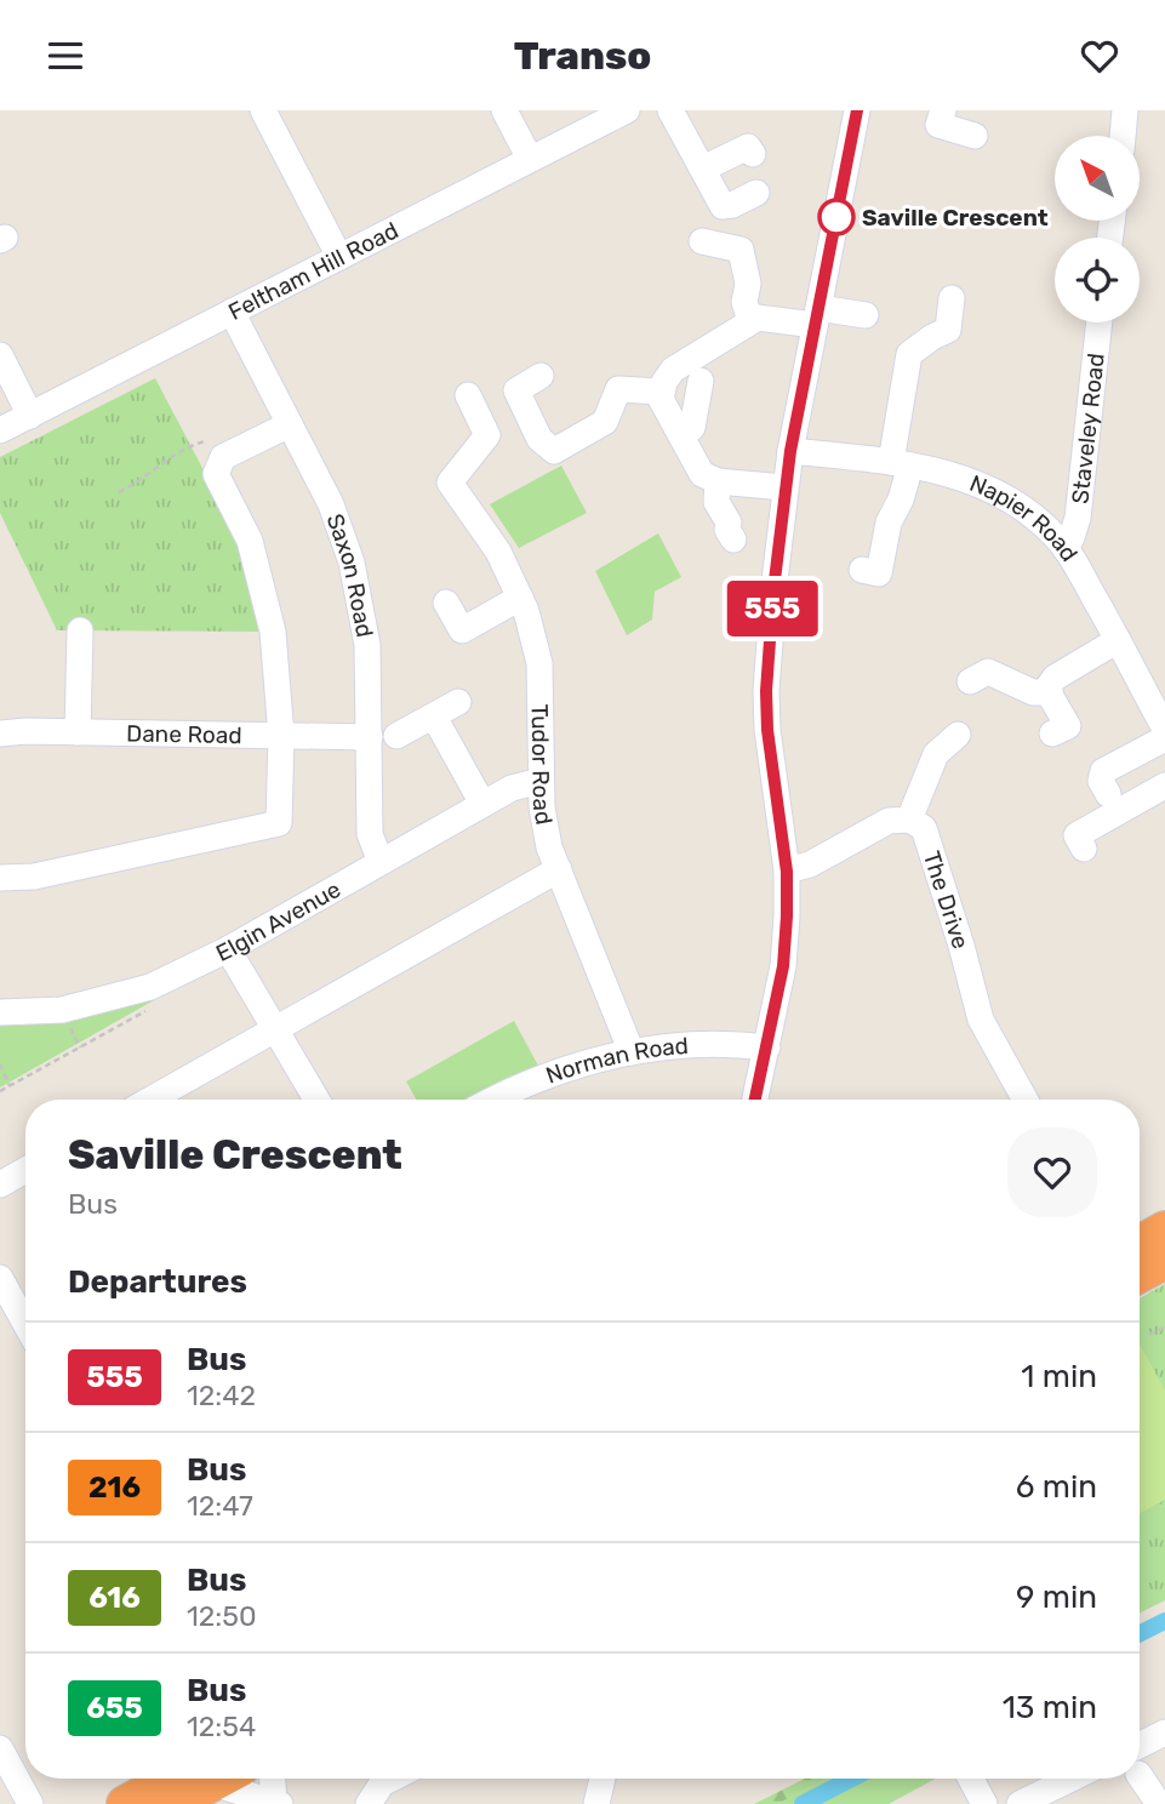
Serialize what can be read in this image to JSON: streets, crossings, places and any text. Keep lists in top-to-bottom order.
{
  "streets": {
    "street": [
      "Feltham Hill Road",
      "Staveley Road",
      "Napier Road",
      "Saxon Road",
      "Dane Road",
      "Tudor Road",
      "The Drive",
      "Elgin Avenue",
      "Norman Road"
    ]
  },
  "crossings": [
    ["Feltham Hill Road", "Saxon Road"],
    ["Staveley Road", "Napier Road"],
    ["Saxon Road", "Dane Road"],
    ["Saxon Road", "Elgin Avenue"],
    ["Tudor Road", "Elgin Avenue"],
    ["Tudor Road", "Norman Road"]
  ],
  "places": ["Saville Crescent"],
  "lines": ["bus line 555"],
  "north": "top left",
  "page": {
    "header": "Transo",
    "on_map": "555",
    "heading": [
      ["Saville Crescent", "Bus"],
      "Departures"
    ],
    "list": [
      {
        "mark": "555",
        "name": "Bus",
        "note": "12:42",
        "value": "1 min"
      },
      {
        "mark": "216",
        "name": "Bus",
        "note": "12:47",
        "value": "6 min"
      },
      {
        "mark": "616",
        "name": "Bus",
        "note": "12:50",
        "value": "9 min"
      },
      {
        "mark": "655",
        "name": "Bus",
        "note": "12:54",
        "value": "13 min"
      }
    ]
  }
}
